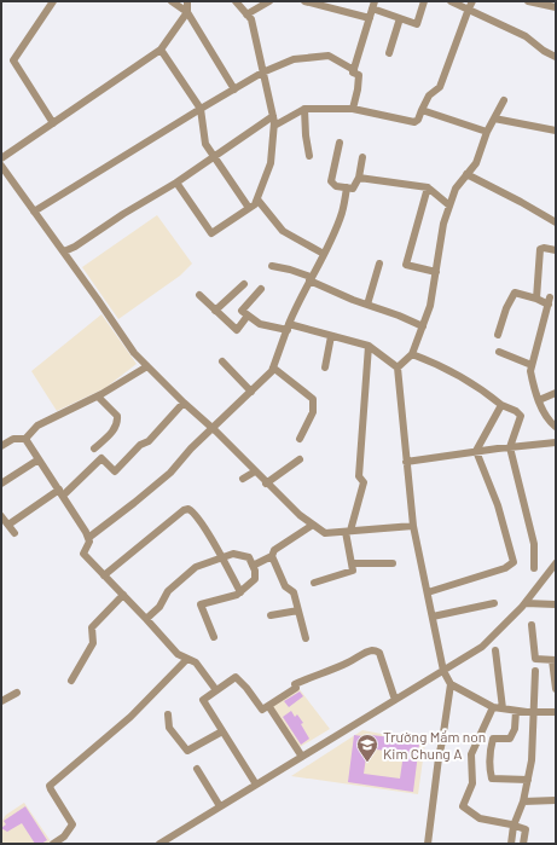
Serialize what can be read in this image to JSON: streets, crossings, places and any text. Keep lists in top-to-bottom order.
{
  "places": {
    "school or university": ["Trường Mầm non Kim Chung A"]
  }
}
